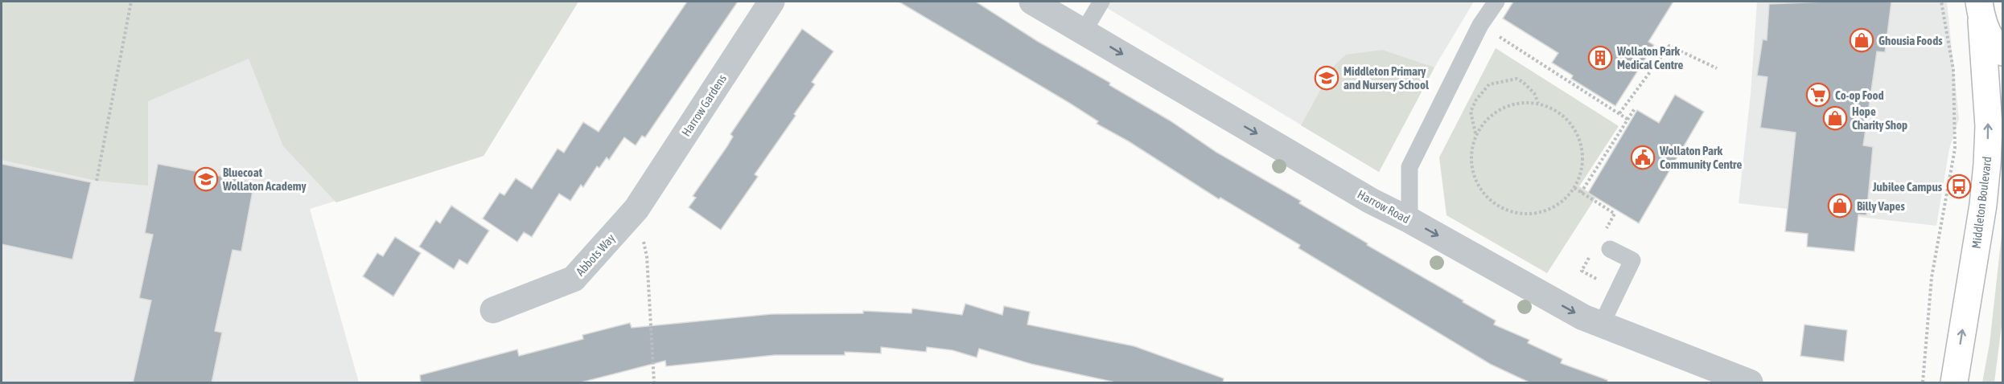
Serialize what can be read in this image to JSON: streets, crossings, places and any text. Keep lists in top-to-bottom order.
{
  "streets": {
    "highway": ["Middleton Boulevard"],
    "street": ["Harrow Gardens", "Harrow Road", "Abbots Way"]
  },
  "crossings": [
    ["Harrow Gardens", "Abbots Way"]
  ],
  "one_way": ["Middleton Boulevard", "Harrow Road"],
  "places": {
    "shop": ["Ghousia Foods", "Hope Charity Shop", "Billy Vapes"],
    "building": ["Wollaton Park Medical Centre"],
    "school or university": ["Middleton Primary and Nursery School", "Bluecoat Wollaton Academy"],
    "supermarket": ["Co-op Food"],
    "public building": ["Wollaton Park Community Centre"],
    "bus stop": ["Jubilee Campus"]
  }
}
